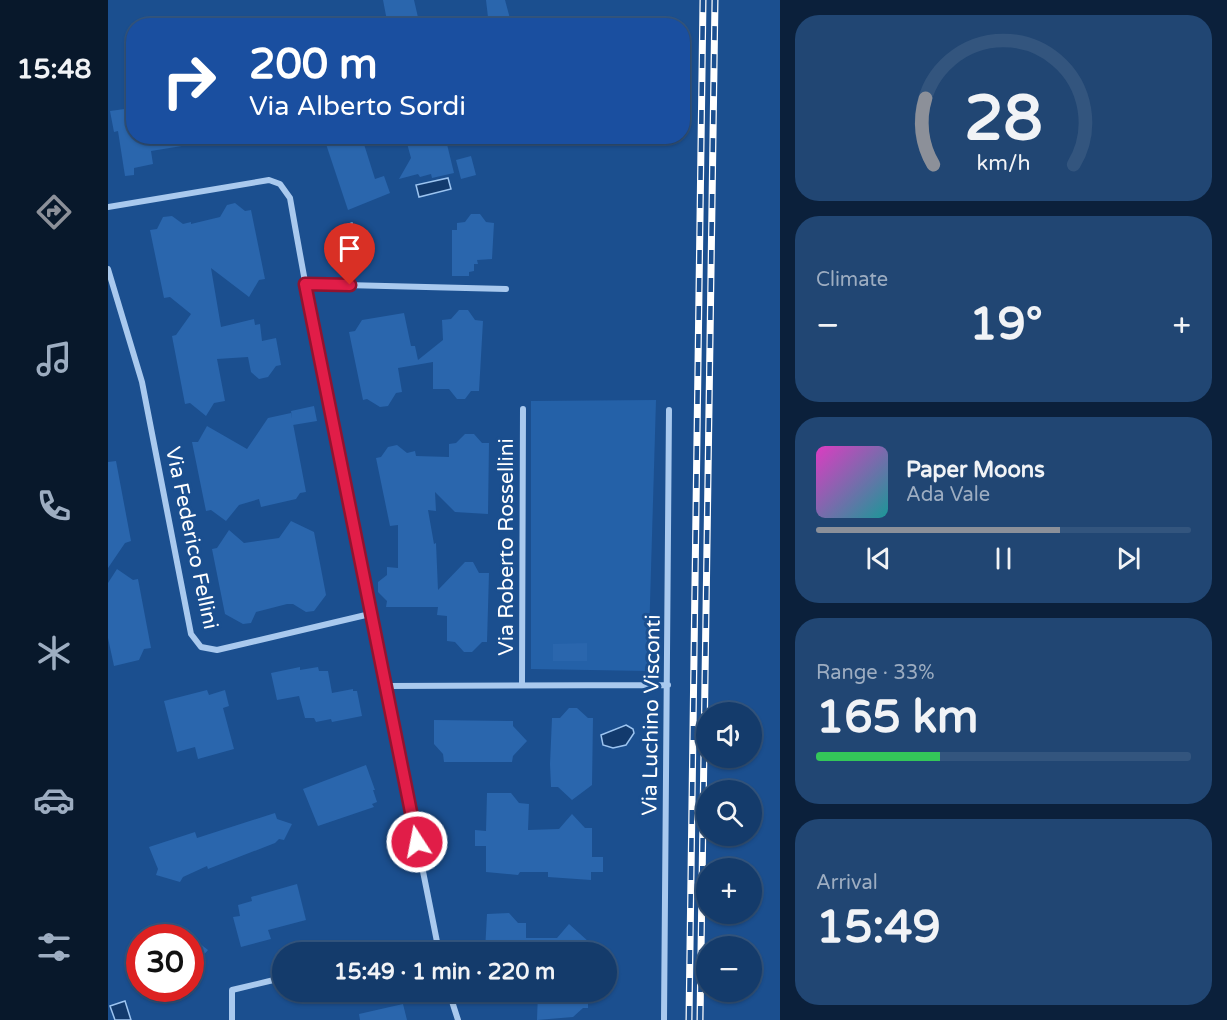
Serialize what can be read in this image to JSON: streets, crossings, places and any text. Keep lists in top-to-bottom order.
{
  "streets": {
    "street": ["Via Federico Fellini", "Via Roberto Rossellini", "Via Luchino Visconti"]
  },
  "crossings": [
    ["Via Roberto Rossellini", "Via Luchino Visconti"]
  ],
  "page": {
    "tabs": "15:48",
    "turn": ["200 m", "Via Alberto Sordi"],
    "tile": [
      "Climate",
      ["Range · 33%", "165 km"],
      ["Arrival", "15:49"]
    ],
    "heat": ["−", "19°", "+"],
    "song": ["Paper Moons", "Ada Vale"],
    "map_buttons": ["+", "−"],
    "limit": "30",
    "trip": "15:49 · 1 min · 220 m",
    "gauge": ["28", "km/h"]
  }
}
